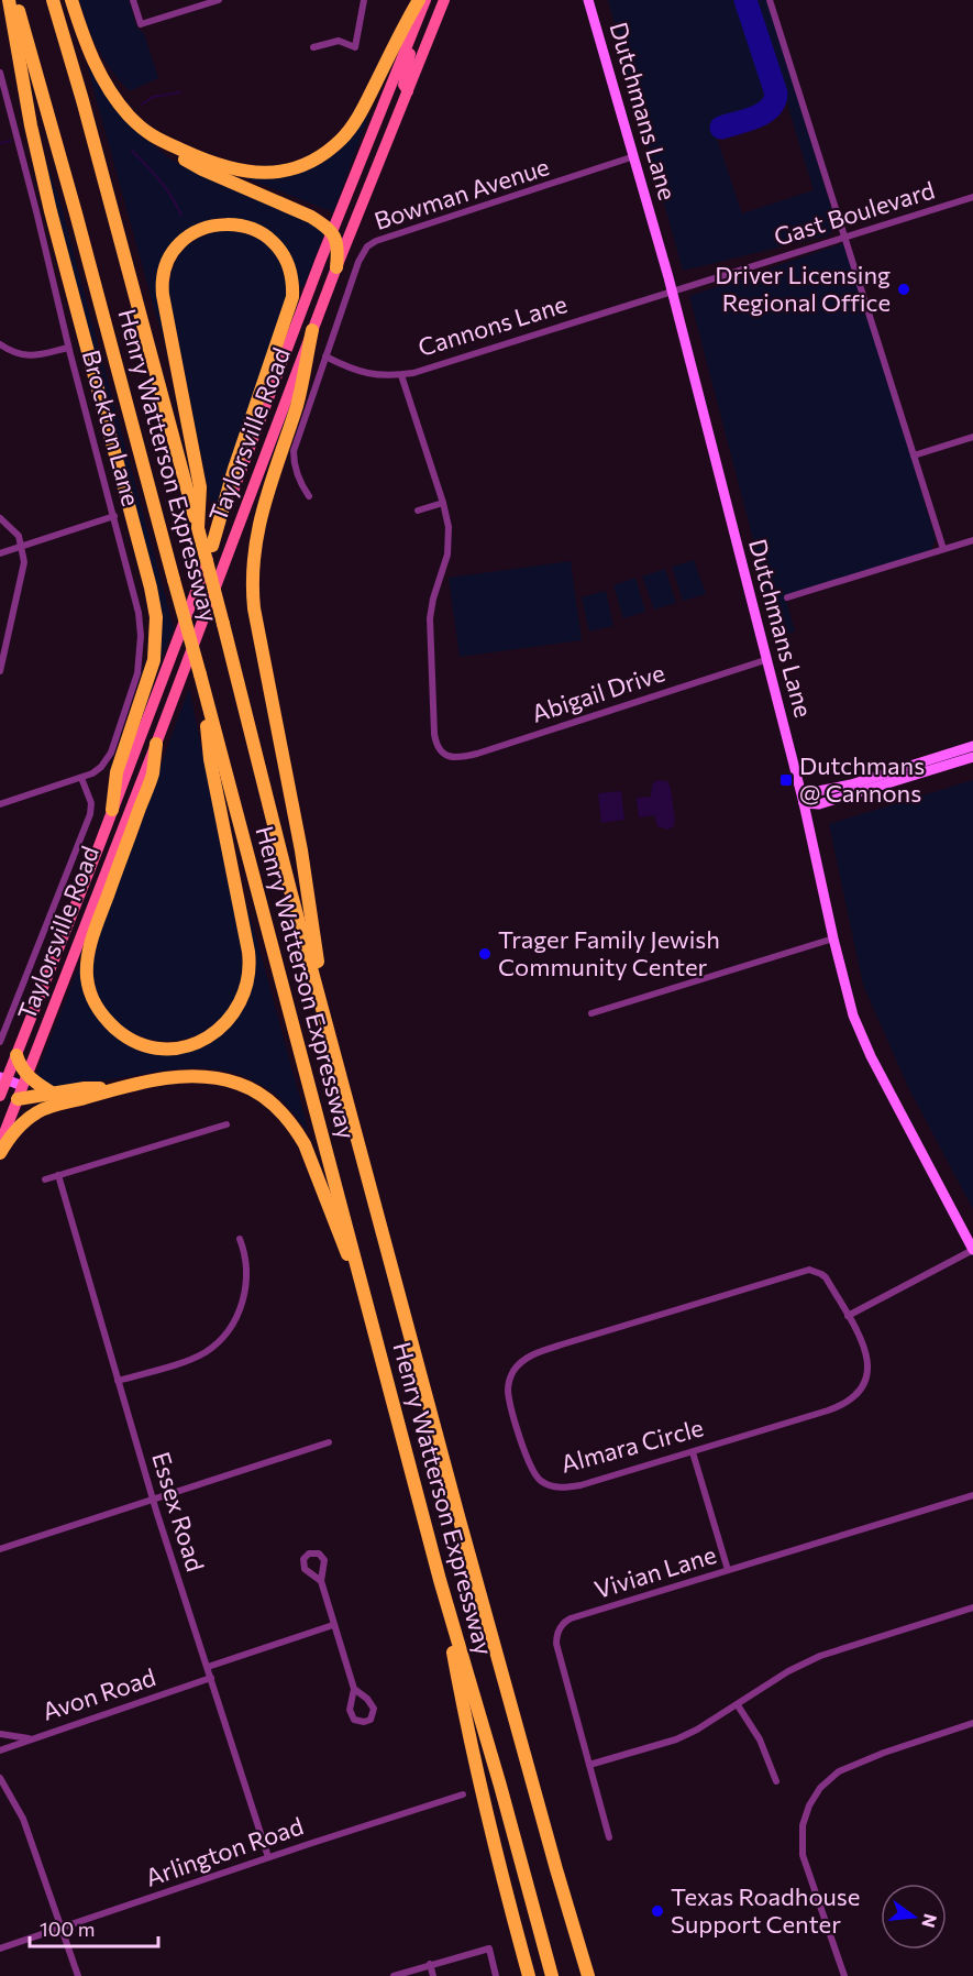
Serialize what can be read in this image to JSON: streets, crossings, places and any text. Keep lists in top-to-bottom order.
{
  "streets": {
    "highway": ["Henry Watterson Expressway"],
    "main road": ["Dutchmans Lane", "Taylorsville Road"],
    "street": [
      "Bowman Avenue",
      "Gast Boulevard",
      "Cannons Lane",
      "Brockton Lane",
      "Abigail Drive",
      "Almara Circle",
      "Essex Road",
      "Vivian Lane",
      "Avon Road",
      "Arlington Road"
    ]
  },
  "crossings": [
    ["Dutchmans Lane", "Bowman Avenue"],
    ["Dutchmans Lane", "Gast Boulevard"],
    ["Dutchmans Lane", "Cannons Lane"],
    ["Dutchmans Lane", "Abigail Drive"],
    ["Bowman Avenue", "Cannons Lane"],
    ["Gast Boulevard", "Cannons Lane"],
    ["Brockton Lane", "Taylorsville Road"],
    ["Essex Road", "Avon Road"],
    ["Essex Road", "Arlington Road"]
  ],
  "places": {
    "other": ["Driver Licensing Regional Office", "Trager Family Jewish Community Center", "Texas Roadhouse Support Center"],
    "transit": ["Dutchmans @ Cannons"]
  },
  "scale_bar": "100 m",
  "north": "right"
}
